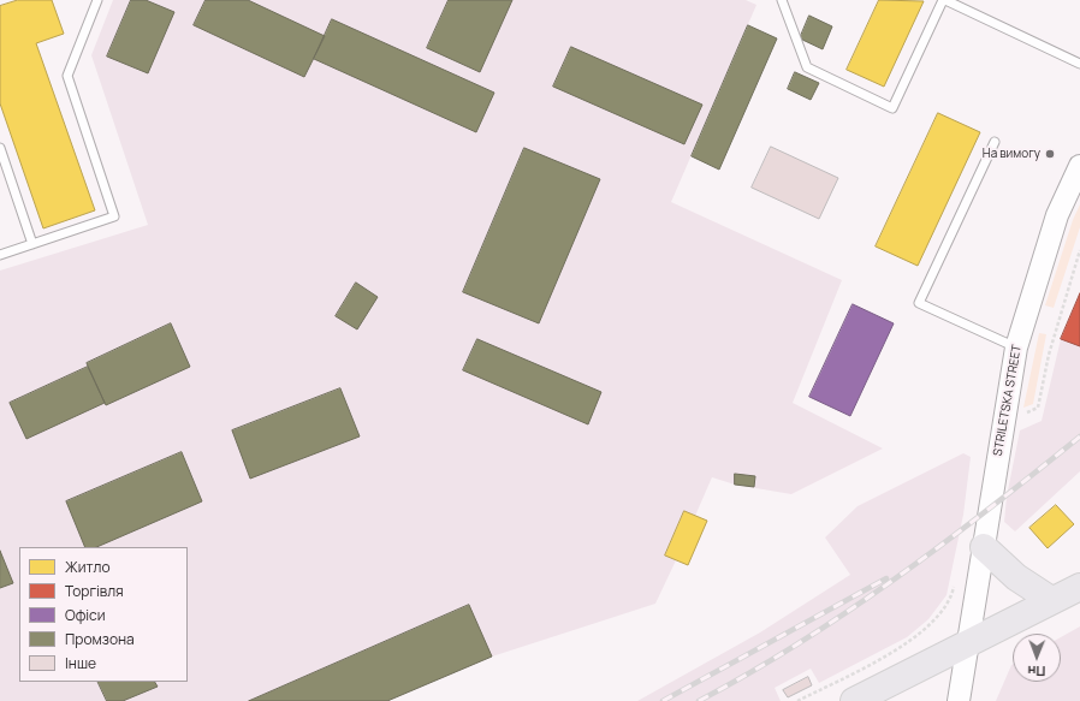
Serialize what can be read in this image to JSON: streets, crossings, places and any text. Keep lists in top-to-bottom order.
{
  "streets": {
    "street": ["STRILETSKA STREET"]
  },
  "places": ["На вимогу"],
  "legend": [
    "Житло",
    "Торгівля",
    "Офіси",
    "Промзона",
    "Інше"
  ],
  "north": "bottom"
}
